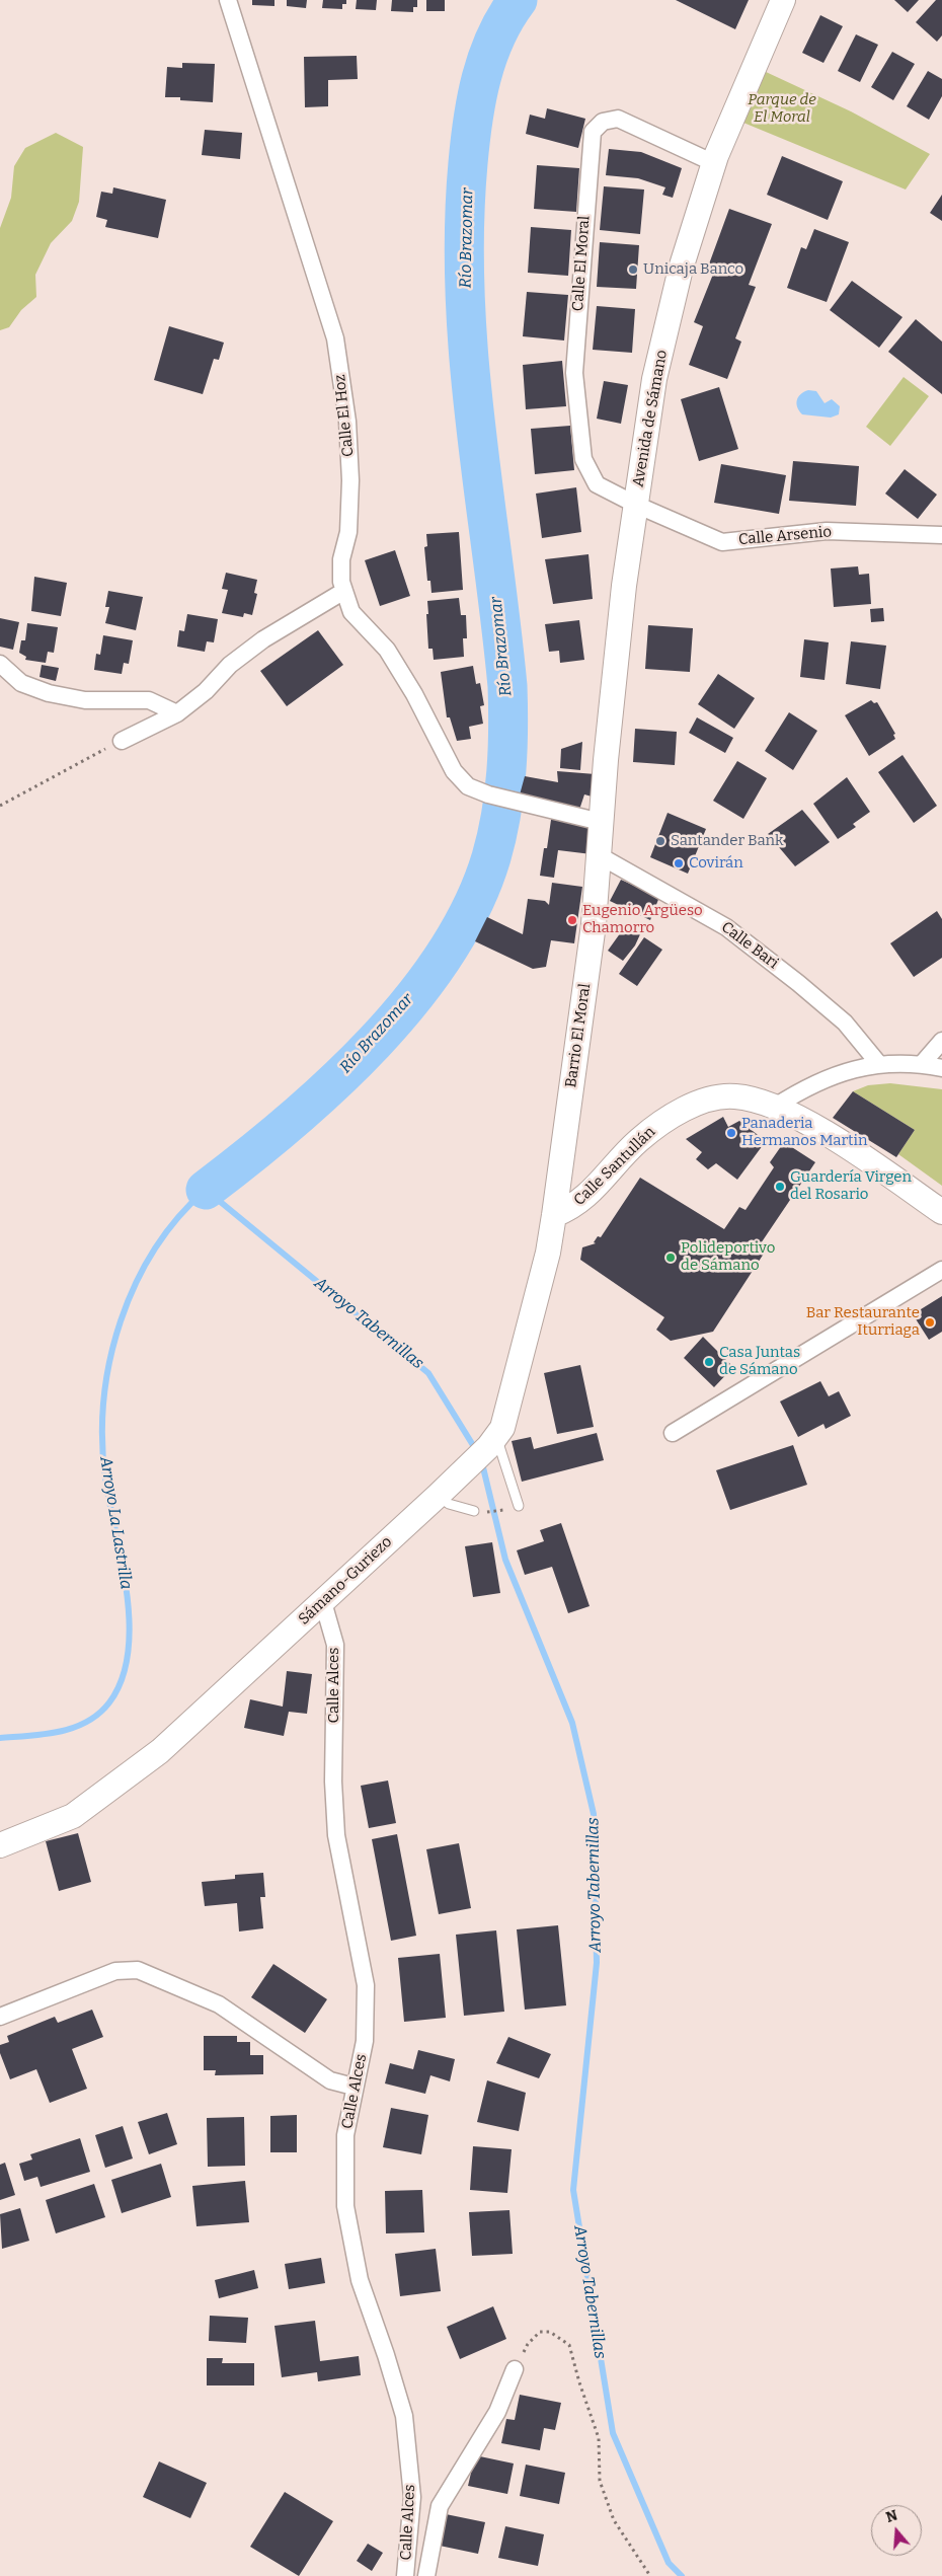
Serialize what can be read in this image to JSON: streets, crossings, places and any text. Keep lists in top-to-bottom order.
{
  "streets": {
    "street": [
      "Calle El Moral",
      "Calle El Hoz",
      "Avenida de Sámano",
      "Calle Arsenio",
      "Calle Bari",
      "Barrio El Moral",
      "Calle Santullán",
      "Sámano-Guriezo",
      "Calle Alces"
    ]
  },
  "crossings": [
    ["Calle El Moral", "Avenida de Sámano"],
    ["Calle El Moral", "Calle Arsenio"],
    ["Calle El Hoz", "Avenida de Sámano"],
    ["Avenida de Sámano", "Calle Arsenio"],
    ["Avenida de Sámano", "Calle Bari"],
    ["Avenida de Sámano", "Barrio El Moral"],
    ["Calle Bari", "Barrio El Moral"],
    ["Barrio El Moral", "Calle Santullán"],
    ["Barrio El Moral", "Sámano-Guriezo"],
    ["Calle Santullán", "Sámano-Guriezo"],
    ["Sámano-Guriezo", "Calle Alces"]
  ],
  "water": ["Río Brazomar", "Arroyo Tabernillas", "Arroyo La Lastrilla"],
  "parks": ["Parque de El Moral"],
  "places": [
    "Unicaja Banco",
    "Santander Bank",
    "Covirán",
    "Eugenio Argüeso Chamorro",
    "Panaderia Hermanos Martin",
    "Guardería Virgen del Rosario",
    "Polideportivo de Sámano",
    "Bar Restaurante Iturriaga",
    "Casa Juntas de Sámano"
  ],
  "north": "top"
}
